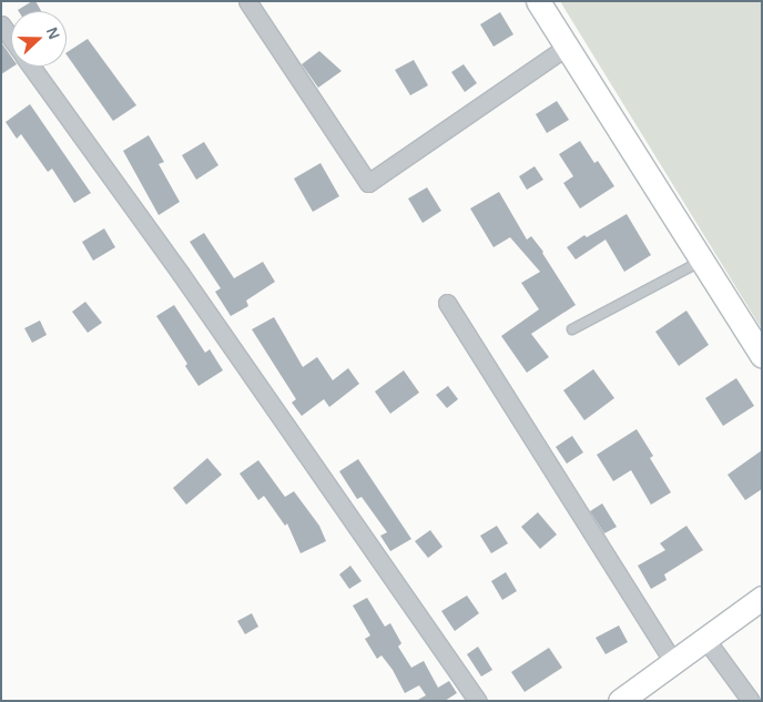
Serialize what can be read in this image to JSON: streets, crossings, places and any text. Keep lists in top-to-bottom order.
{
  "north": "right"
}
